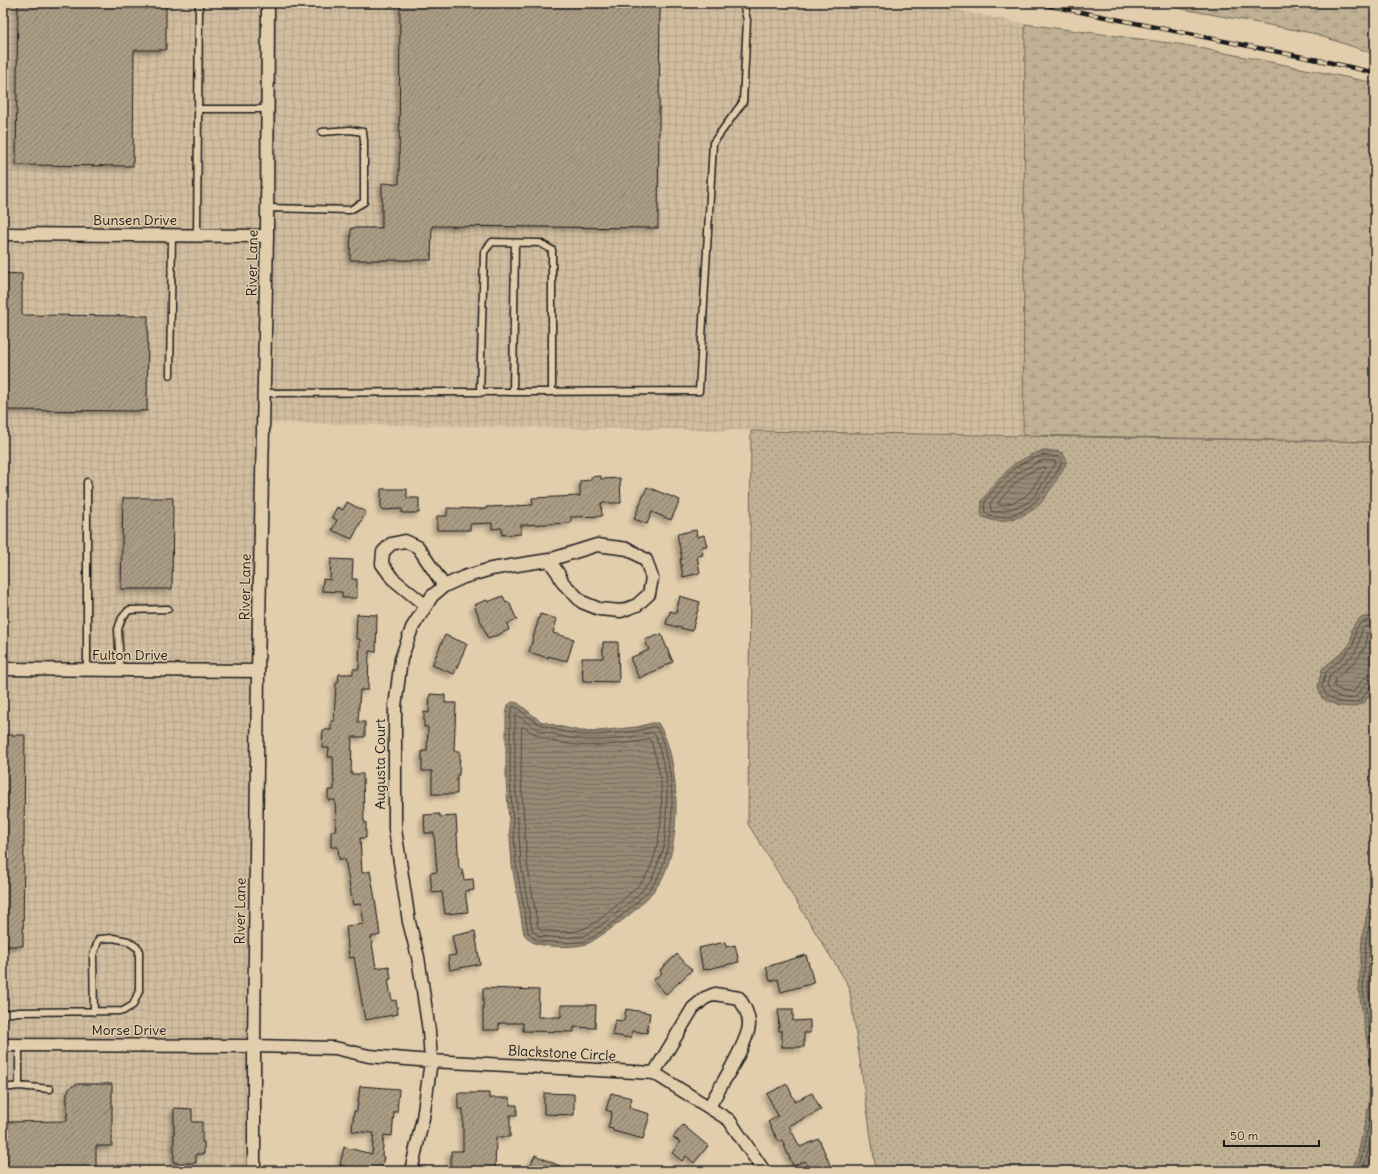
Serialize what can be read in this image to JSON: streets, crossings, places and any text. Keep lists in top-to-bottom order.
{
  "streets": {
    "street": [
      "Bunsen Drive",
      "River Lane",
      "Fulton Drive",
      "Augusta Court",
      "Morse Drive",
      "Blackstone Circle"
    ]
  },
  "crossings": [
    ["Bunsen Drive", "River Lane"],
    ["River Lane", "Fulton Drive"],
    ["River Lane", "Morse Drive"],
    ["Augusta Court", "Morse Drive"],
    ["Augusta Court", "Blackstone Circle"],
    ["Morse Drive", "Blackstone Circle"]
  ],
  "scale_bar": "50 m"
}
